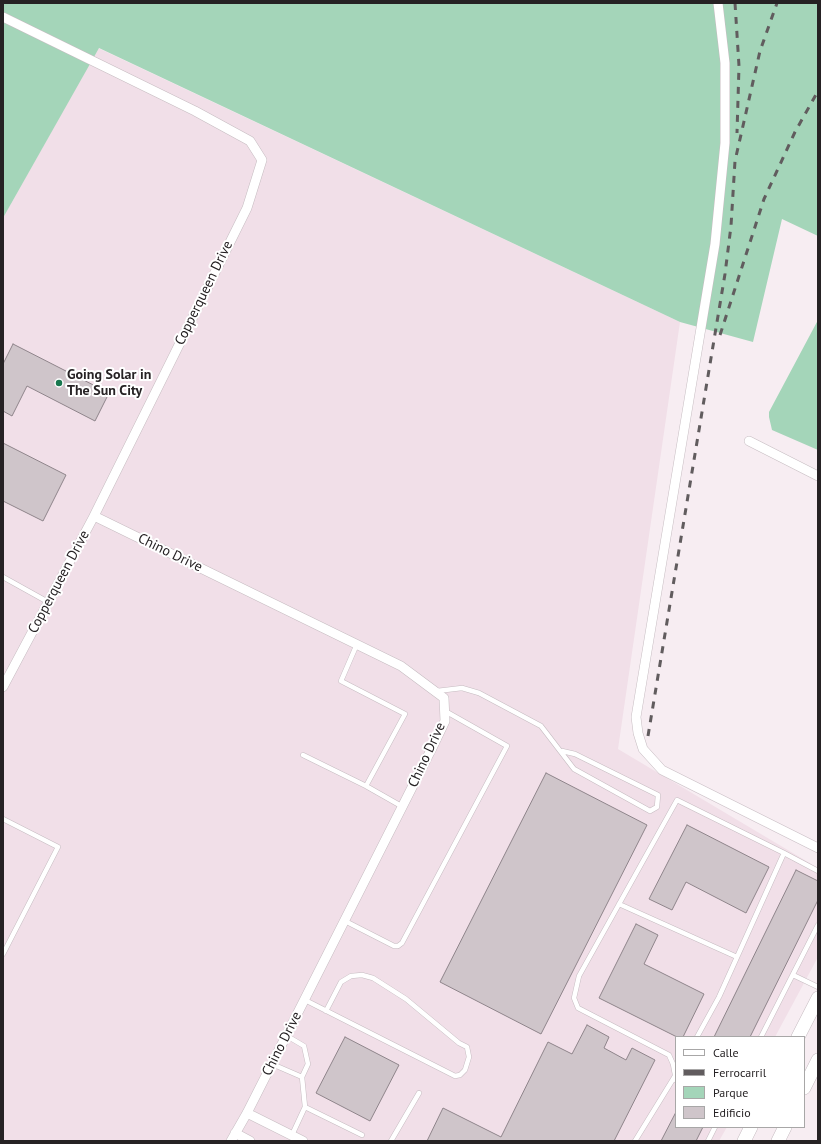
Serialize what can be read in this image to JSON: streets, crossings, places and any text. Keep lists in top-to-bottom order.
{
  "streets": {
    "street": ["Copperqueen Drive", "Chino Drive"]
  },
  "crossings": [
    ["Copperqueen Drive", "Chino Drive"]
  ],
  "places": ["Going Solar in The Sun City"],
  "legend": [
    "Calle",
    "Ferrocarril",
    "Parque",
    "Edificio"
  ]
}
